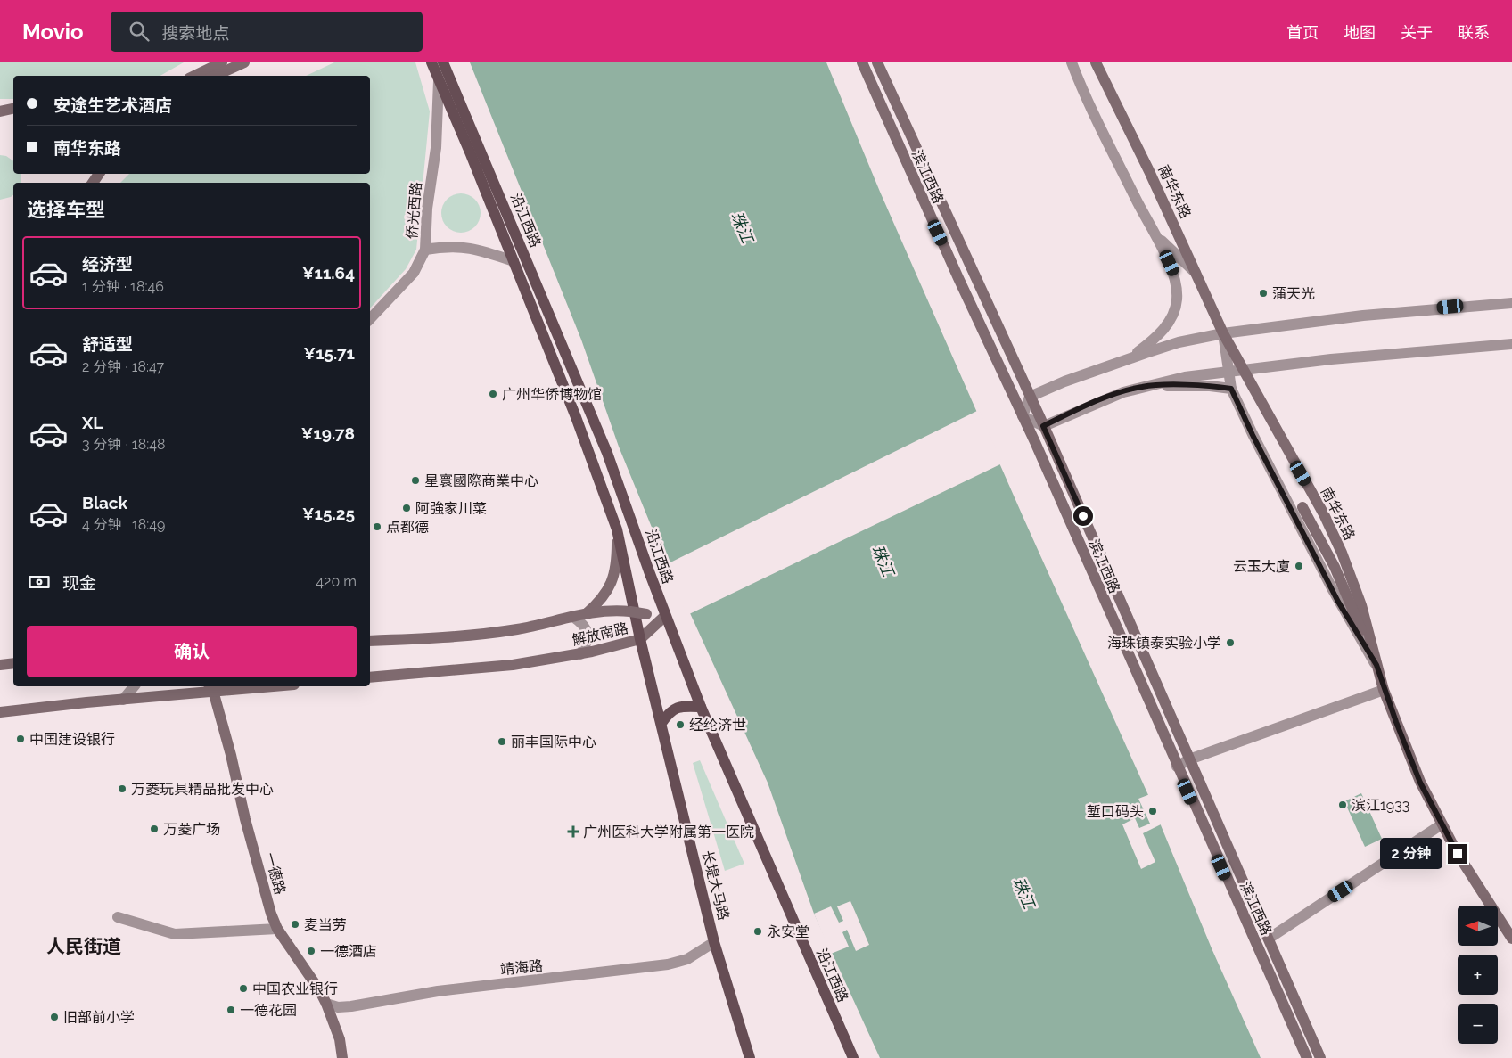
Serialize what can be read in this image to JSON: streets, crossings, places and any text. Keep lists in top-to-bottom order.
{
  "streets": {
    "main road": [
      "滨江西路",
      "南华东路",
      "沿江西路",
      "解放南路",
      "一德路",
      "长堤大马路"
    ],
    "street": ["侨光西路", "靖海路"]
  },
  "crossings": [
    ["侨光西路", "沿江西路"],
    ["沿江西路", "解放南路"],
    ["沿江西路", "长堤大马路"],
    ["解放南路", "长堤大马路"],
    ["一德路", "靖海路"],
    ["长堤大马路", "靖海路"]
  ],
  "districts": ["人民街道"],
  "water": ["珠江"],
  "places": {
    "other": [
      "蒲天光",
      "广州华侨博物馆",
      "星寰國際商業中心",
      "阿強家川菜",
      "点都德",
      "云玉大廈",
      "海珠镇泰实验小学",
      "经纶济世",
      "中国建设银行",
      "丽丰国际中心",
      "万菱玩具精品批发中心",
      "滨江1933",
      "堑口码头",
      "万菱广场",
      "麦当劳",
      "永安堂",
      "一德酒店",
      "中国农业银行",
      "一德花园",
      "旧部前小学"
    ],
    "health": ["广州医科大学附属第一医院"]
  },
  "north": "left",
  "page": {
    "header": "Movio",
    "search": "搜索地点",
    "nav": [
      "首页",
      "地图",
      "关于",
      "联系"
    ],
    "banner": ["安途生艺术酒店", "南华东路"],
    "heading": "选择车型",
    "list": [
      {
        "name": "经济型",
        "note": "1 分钟 · 18:46",
        "value": "¥11.64"
      },
      {
        "name": "舒适型",
        "note": "2 分钟 · 18:47",
        "value": "¥15.71"
      },
      {
        "name": "XL",
        "note": "3 分钟 · 18:48",
        "value": "¥19.78"
      },
      {
        "name": "Black",
        "note": "4 分钟 · 18:49",
        "value": "¥15.25"
      }
    ],
    "pay": ["现金", "420 m"],
    "buttons": "确认",
    "bubble": "2 分钟",
    "map_buttons": ["+", "−"]
  }
}
